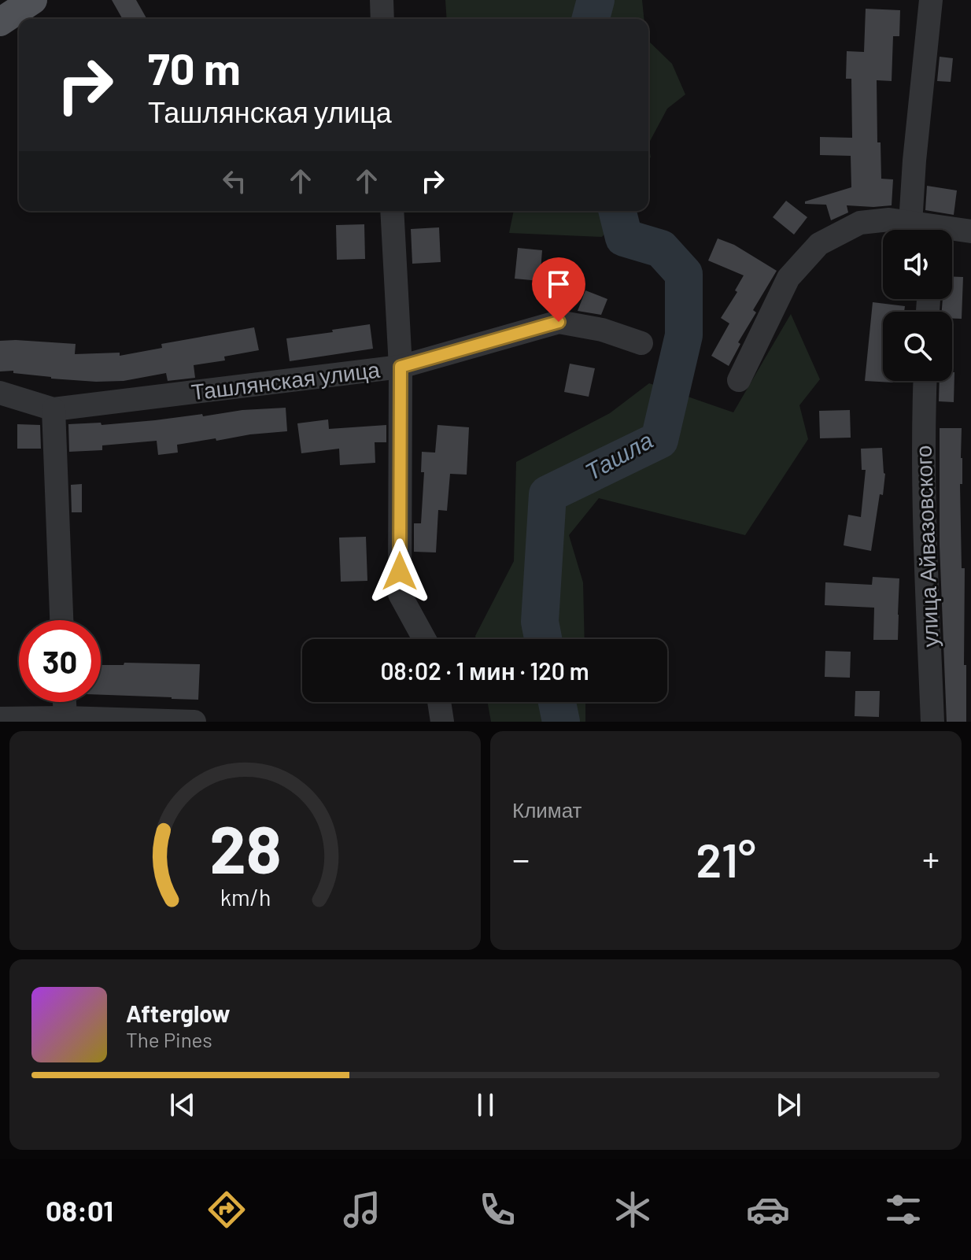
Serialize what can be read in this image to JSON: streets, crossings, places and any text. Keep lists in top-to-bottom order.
{
  "streets": {
    "street": ["Ташлянская улица", "улица Айвазовского"]
  },
  "water": ["Ташла"],
  "page": {
    "turn": ["70 m", "Ташлянская улица"],
    "limit": "30",
    "trip": "08:02 · 1 мин · 120 m",
    "tile": "Климат",
    "heat": ["−", "21°", "+"],
    "song": ["Afterglow", "The Pines"],
    "tabs": "08:01",
    "gauge": ["28", "km/h"]
  }
}
